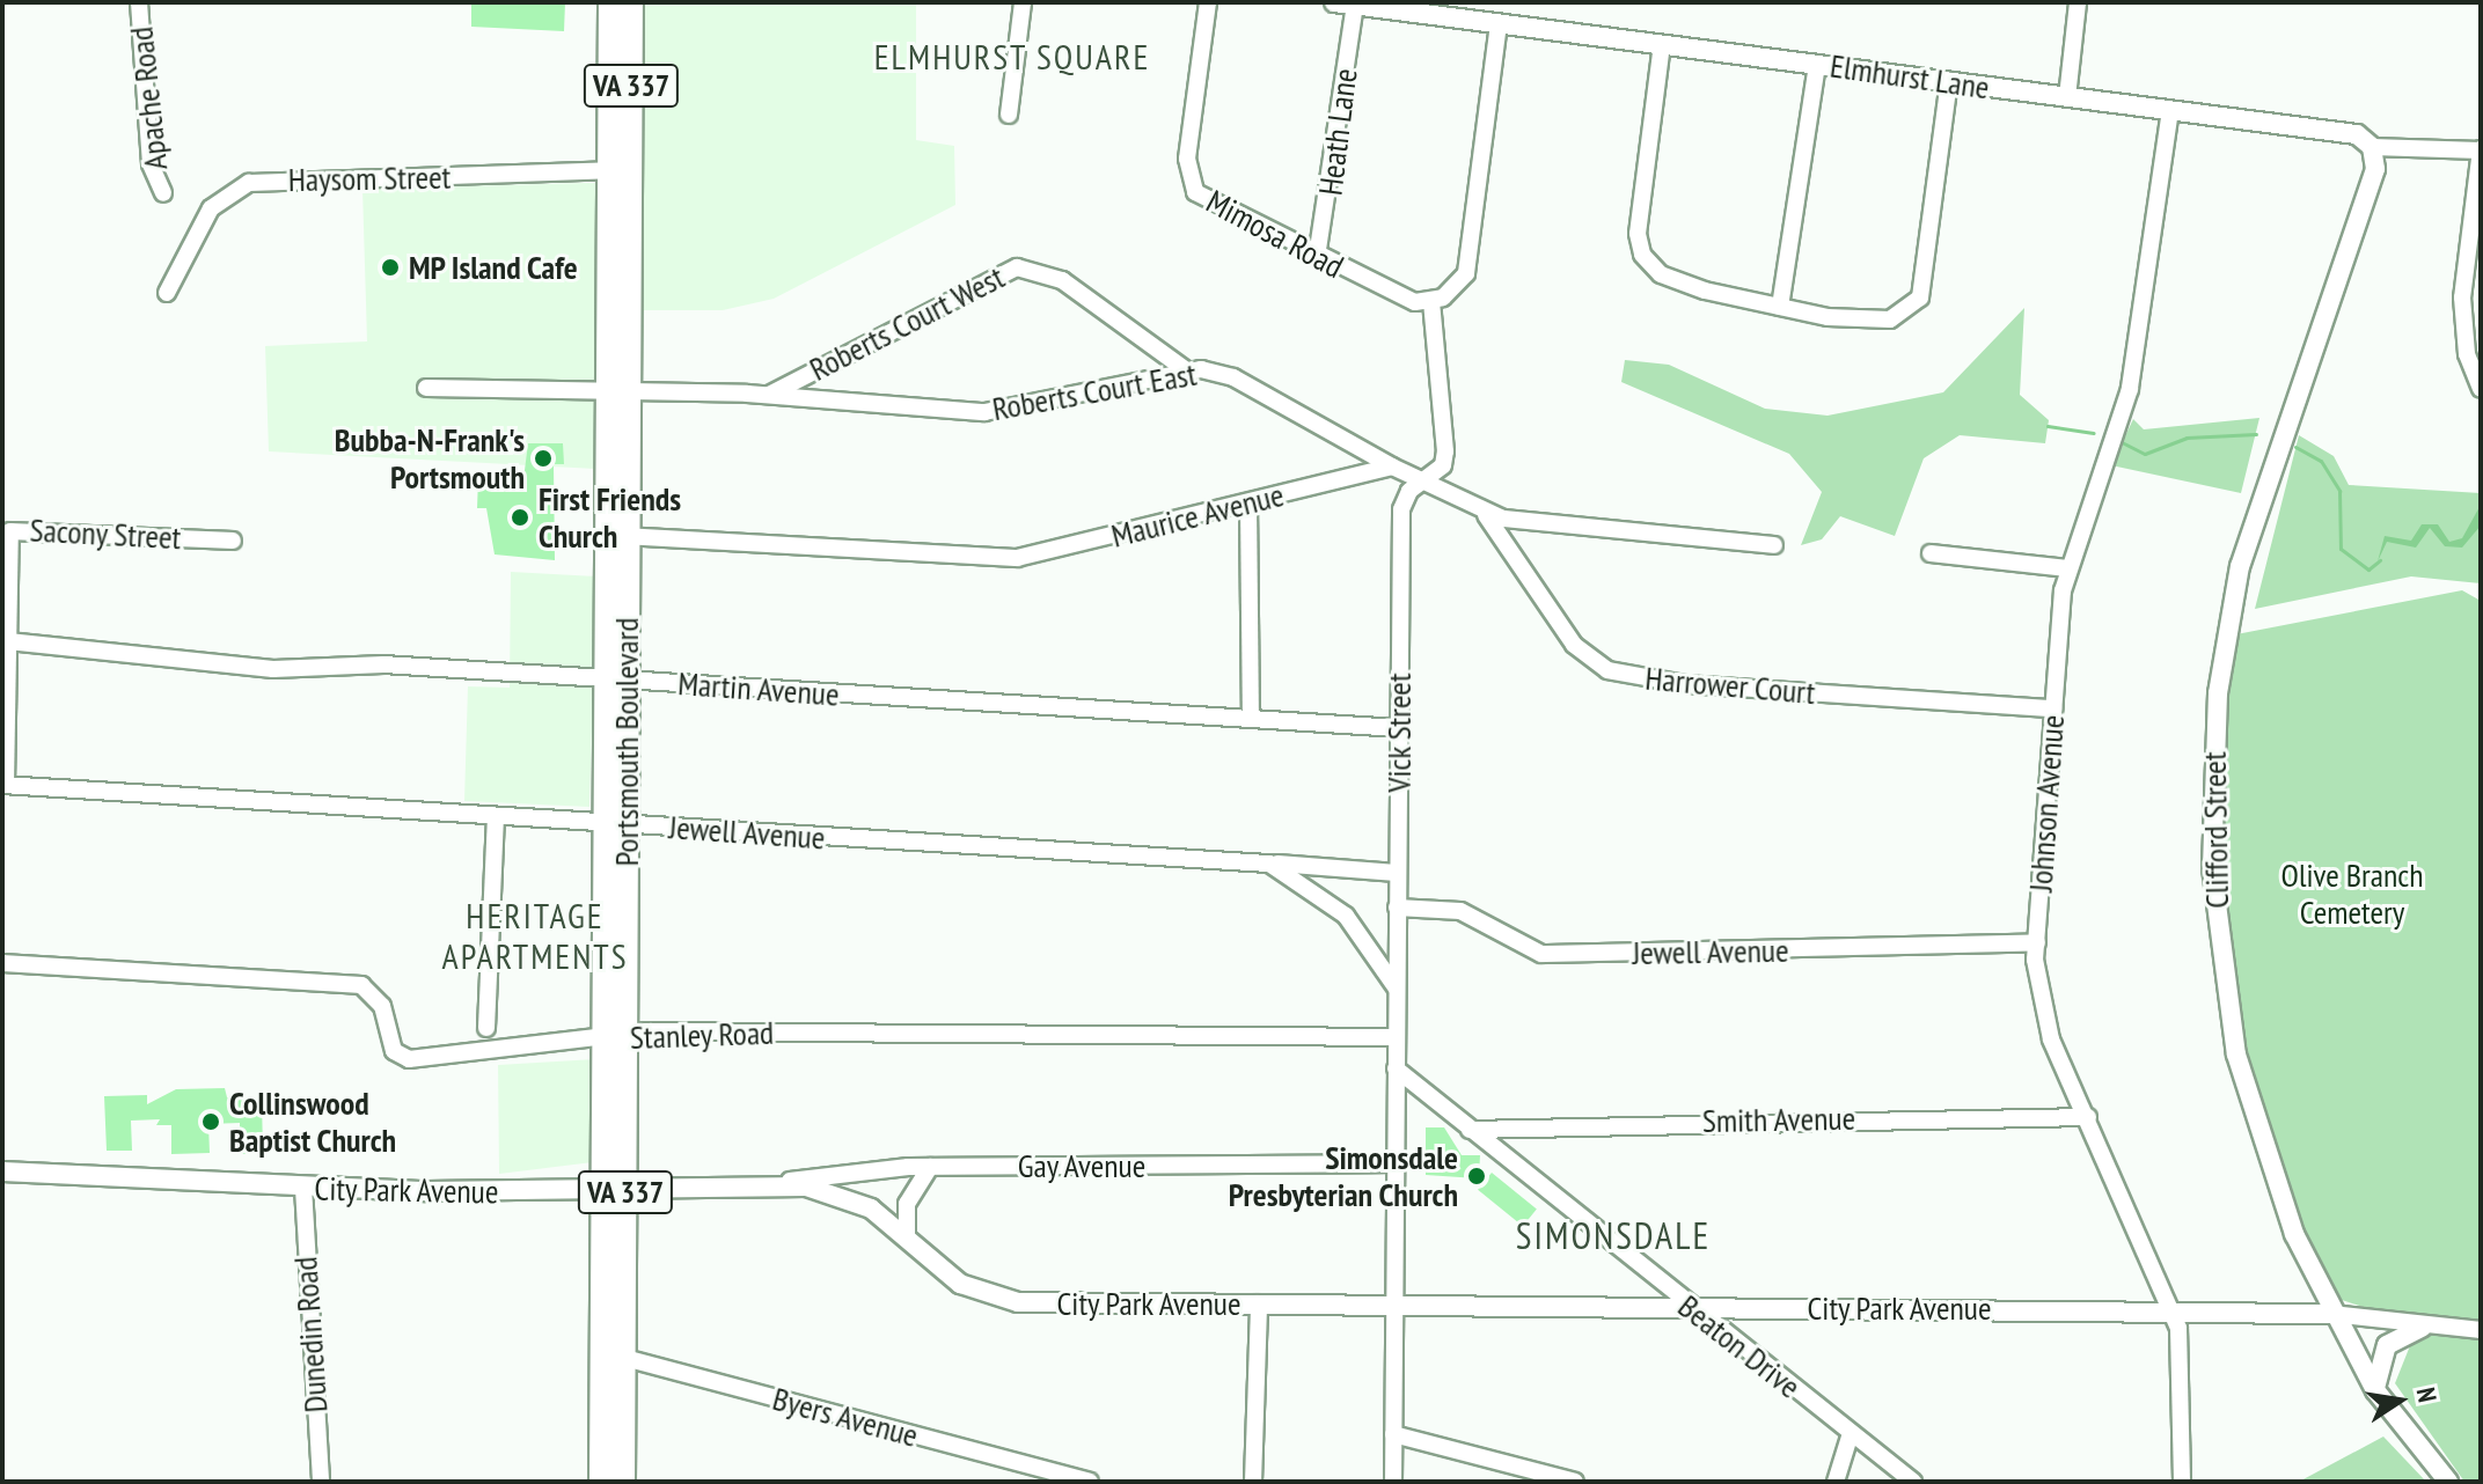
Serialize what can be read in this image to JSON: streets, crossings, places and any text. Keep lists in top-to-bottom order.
{
  "streets": {
    "main road": ["VA 337", "Portsmouth Boulevard"],
    "street": [
      "Elmhurst Lane",
      "Apache Road",
      "Heath Lane",
      "Haysom Street",
      "Mimosa Road",
      "Roberts Court West",
      "Roberts Court East",
      "Maurice Avenue",
      "Sacony Street",
      "Harrower Court",
      "Martin Avenue",
      "Vick Street",
      "Johnson Avenue",
      "Clifford Street",
      "Jewell Avenue",
      "Stanley Road",
      "Smith Avenue",
      "Gay Avenue",
      "City Park Avenue",
      "Dunedin Road",
      "Beaton Drive",
      "Byers Avenue"
    ]
  },
  "crossings": [
    ["Elmhurst Lane", "Heath Lane"],
    ["Elmhurst Lane", "Johnson Avenue"],
    ["Elmhurst Lane", "Clifford Street"],
    ["Heath Lane", "Mimosa Road"],
    ["Haysom Street", "Portsmouth Boulevard"],
    ["Mimosa Road", "Vick Street"],
    ["Roberts Court West", "Roberts Court East"],
    ["Roberts Court East", "Maurice Avenue"],
    ["Roberts Court East", "Portsmouth Boulevard"],
    ["Maurice Avenue", "Portsmouth Boulevard"],
    ["Sacony Street", "Martin Avenue"],
    ["Sacony Street", "Jewell Avenue"],
    ["Harrower Court", "Johnson Avenue"],
    ["Martin Avenue", "Vick Street"],
    ["Martin Avenue", "Portsmouth Boulevard"],
    ["Vick Street", "Jewell Avenue"],
    ["Vick Street", "Stanley Road"],
    ["Vick Street", "Gay Avenue"],
    ["Vick Street", "City Park Avenue"],
    ["Vick Street", "Beaton Drive"],
    ["Portsmouth Boulevard", "Jewell Avenue"],
    ["Portsmouth Boulevard", "Stanley Road"],
    ["Portsmouth Boulevard", "City Park Avenue"],
    ["Portsmouth Boulevard", "Byers Avenue"],
    ["Johnson Avenue", "Jewell Avenue"],
    ["Johnson Avenue", "Smith Avenue"],
    ["Johnson Avenue", "City Park Avenue"],
    ["Clifford Street", "City Park Avenue"],
    ["Smith Avenue", "Beaton Drive"],
    ["Gay Avenue", "City Park Avenue"],
    ["City Park Avenue", "Dunedin Road"],
    ["City Park Avenue", "Beaton Drive"]
  ],
  "districts": ["ELMHURST SQUARE", "HERITAGE APARTMENTS", "SIMONSDALE"],
  "parks": ["Olive Branch Cemetery"],
  "places": [
    "MP Island Cafe",
    "Bubba-N-Frank's Portsmouth",
    "First Friends Church",
    "Collinswood Baptist Church",
    "Simonsdale Presbyterian Church"
  ],
  "north": "right"
}
